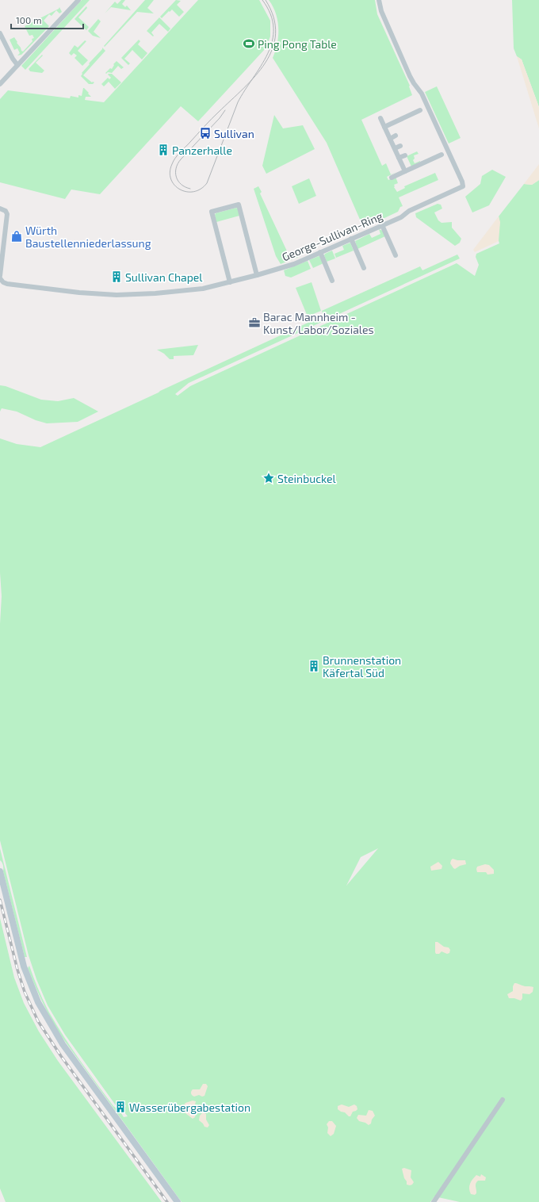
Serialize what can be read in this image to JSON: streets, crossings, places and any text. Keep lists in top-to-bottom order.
{
  "streets": {
    "street": ["George-Sullivan-Ring"]
  },
  "places": {
    "sports": ["Ping Pong Table"],
    "bus stop": ["Sullivan"],
    "building": [
      "Panzerhalle",
      "Sullivan Chapel",
      "Brunnenstation Käfertal Süd",
      "Wasserübergabestation"
    ],
    "shop": ["Würth Baustellenniederlassung"],
    "office": ["Barac Mannheim - Kunst/Labor/Soziales"],
    "place": ["Steinbuckel"]
  },
  "scale_bar": "100 m"
}
